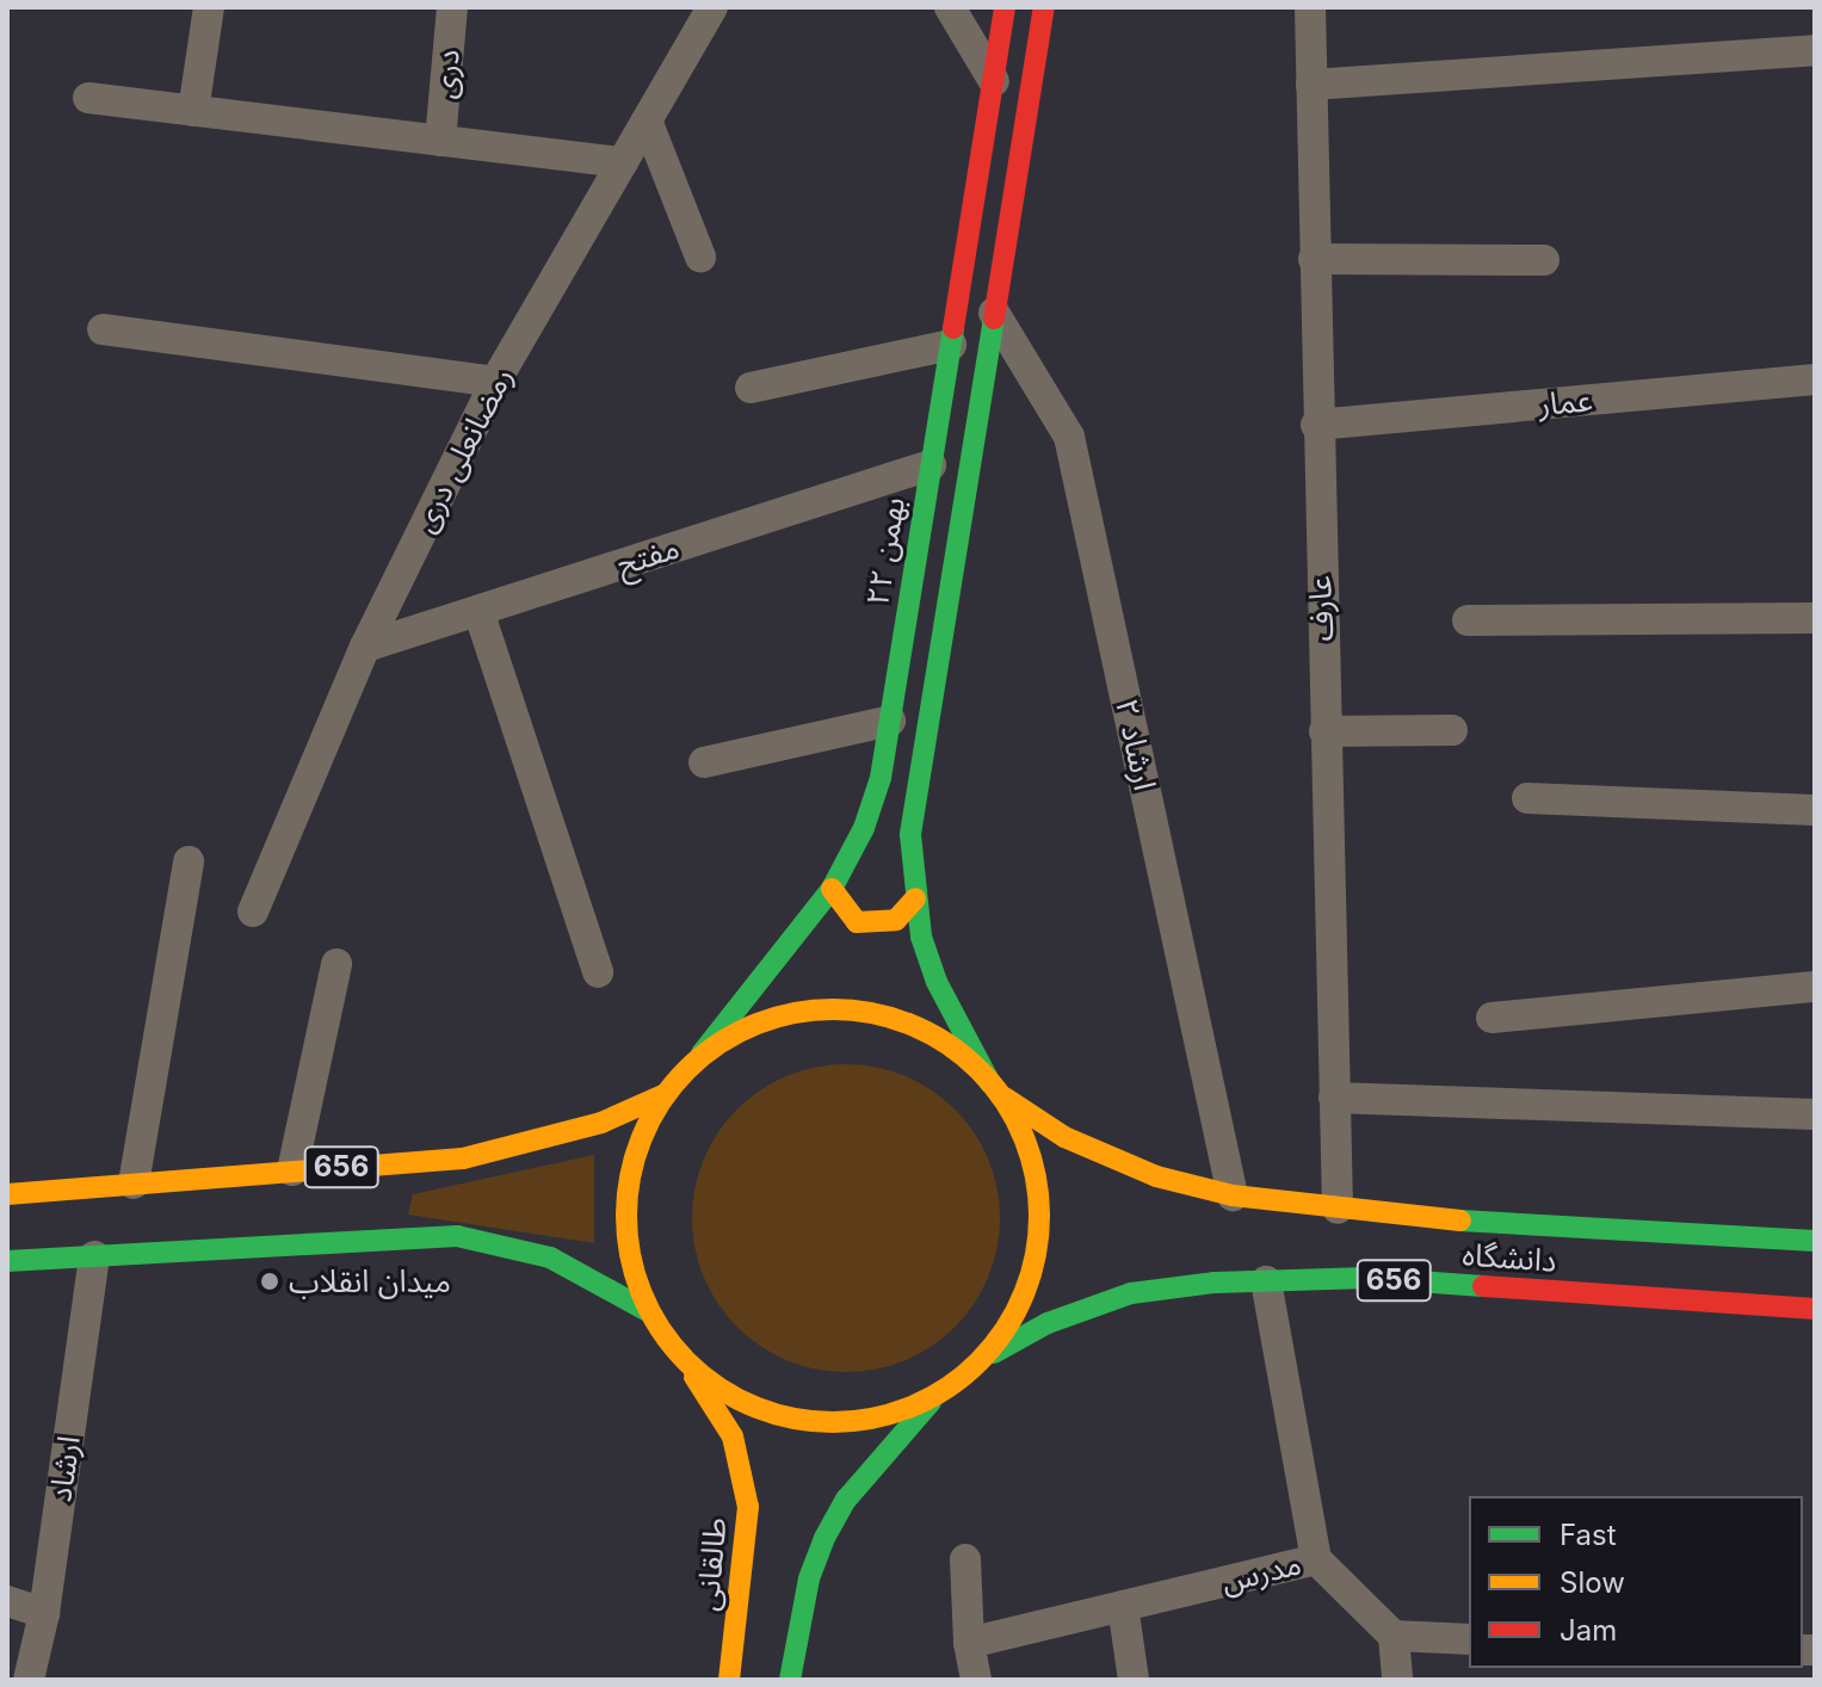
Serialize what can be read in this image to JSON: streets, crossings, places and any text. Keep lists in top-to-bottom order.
{
  "streets": {
    "main road": [
      "۲۲ بهمن",
      "656",
      "دانشگاه",
      "طالقانی"
    ],
    "street": [
      "دری",
      "عمار",
      "رمضانعلی دری",
      "مفتح",
      "عارف",
      "ارشاد ۲",
      "ارشاد",
      "مدرس"
    ]
  },
  "crossings": [
    ["عمار", "عارف"],
    ["رمضانعلی دری", "مفتح"],
    ["۲۲ بهمن", "مفتح"],
    ["۲۲ بهمن", "656"],
    ["عارف", "دانشگاه"],
    ["ارشاد ۲", "دانشگاه"],
    ["656", "دانشگاه"],
    ["656", "ارشاد"],
    ["656", "طالقانی"],
    ["دانشگاه", "مدرس"]
  ],
  "places": ["میدان انقلاب"],
  "legend": ["Fast", "Slow", "Jam"]
}
